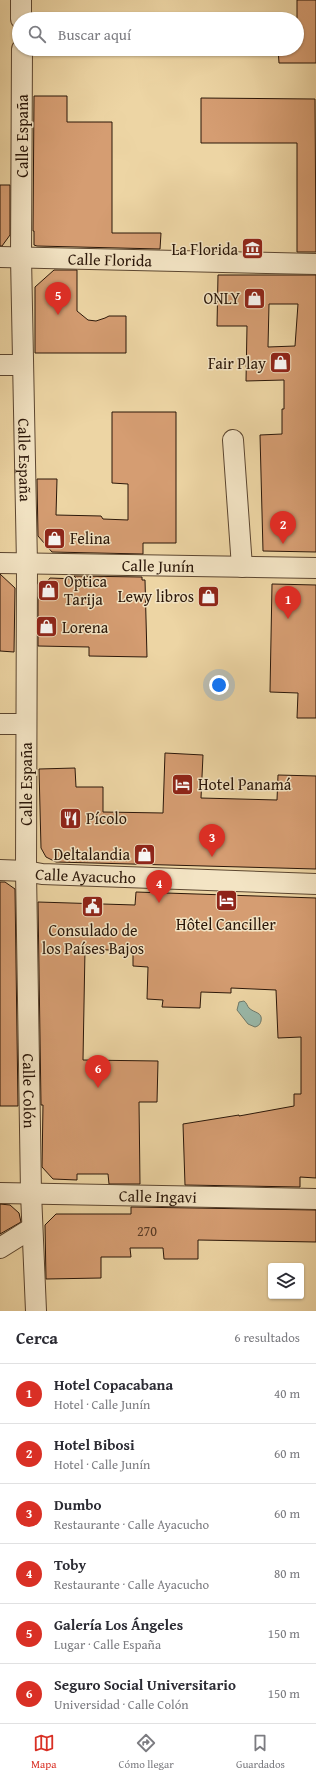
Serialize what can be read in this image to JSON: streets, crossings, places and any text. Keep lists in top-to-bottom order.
{
  "streets": {
    "street": [
      "Calle España",
      "Calle Florida",
      "Calle Junín",
      "Calle Ayacucho",
      "Calle Colón",
      "Calle Ingavi"
    ]
  },
  "crossings": [
    ["Calle España", "Calle Florida"],
    ["Calle España", "Calle Junín"],
    ["Calle España", "Calle Ayacucho"],
    ["Calle España", "Calle Colón"],
    ["Calle Ayacucho", "Calle Colón"],
    ["Calle Colón", "Calle Ingavi"]
  ],
  "places": {
    "museum": ["La Florida"],
    "shop": [
      "ONLY",
      "Fair Play",
      "Felina",
      "Optica Tarija",
      "Lewy libros",
      "Lorena",
      "Deltalandia"
    ],
    "hotel": ["Hotel Panamá", "Hôtel Canciller"],
    "restaurant": ["Pícolo"],
    "public building": ["Consulado de los Países Bajos"]
  },
  "house_numbers": ["270"],
  "page": {
    "search": "Buscar aquí",
    "pins": [
      "5",
      "2",
      "1",
      "3",
      "4",
      "6"
    ],
    "heading": ["Cerca", "6 resultados"],
    "list": [
      {
        "mark": "1",
        "name": "Hotel Copacabana",
        "note": "Hotel · Calle Junín",
        "value": "40 m"
      },
      {
        "mark": "2",
        "name": "Hotel Bibosi",
        "note": "Hotel · Calle Junín",
        "value": "60 m"
      },
      {
        "mark": "3",
        "name": "Dumbo",
        "note": "Restaurante · Calle Ayacucho",
        "value": "60 m"
      },
      {
        "mark": "4",
        "name": "Toby",
        "note": "Restaurante · Calle Ayacucho",
        "value": "80 m"
      },
      {
        "mark": "5",
        "name": "Galería Los Ángeles",
        "note": "Lugar · Calle España",
        "value": "150 m"
      },
      {
        "mark": "6",
        "name": "Seguro Social Universitario",
        "note": "Universidad · Calle Colón",
        "value": "150 m"
      }
    ],
    "nav": ["Mapa", "Cómo llegar", "Guardados"]
  }
}
